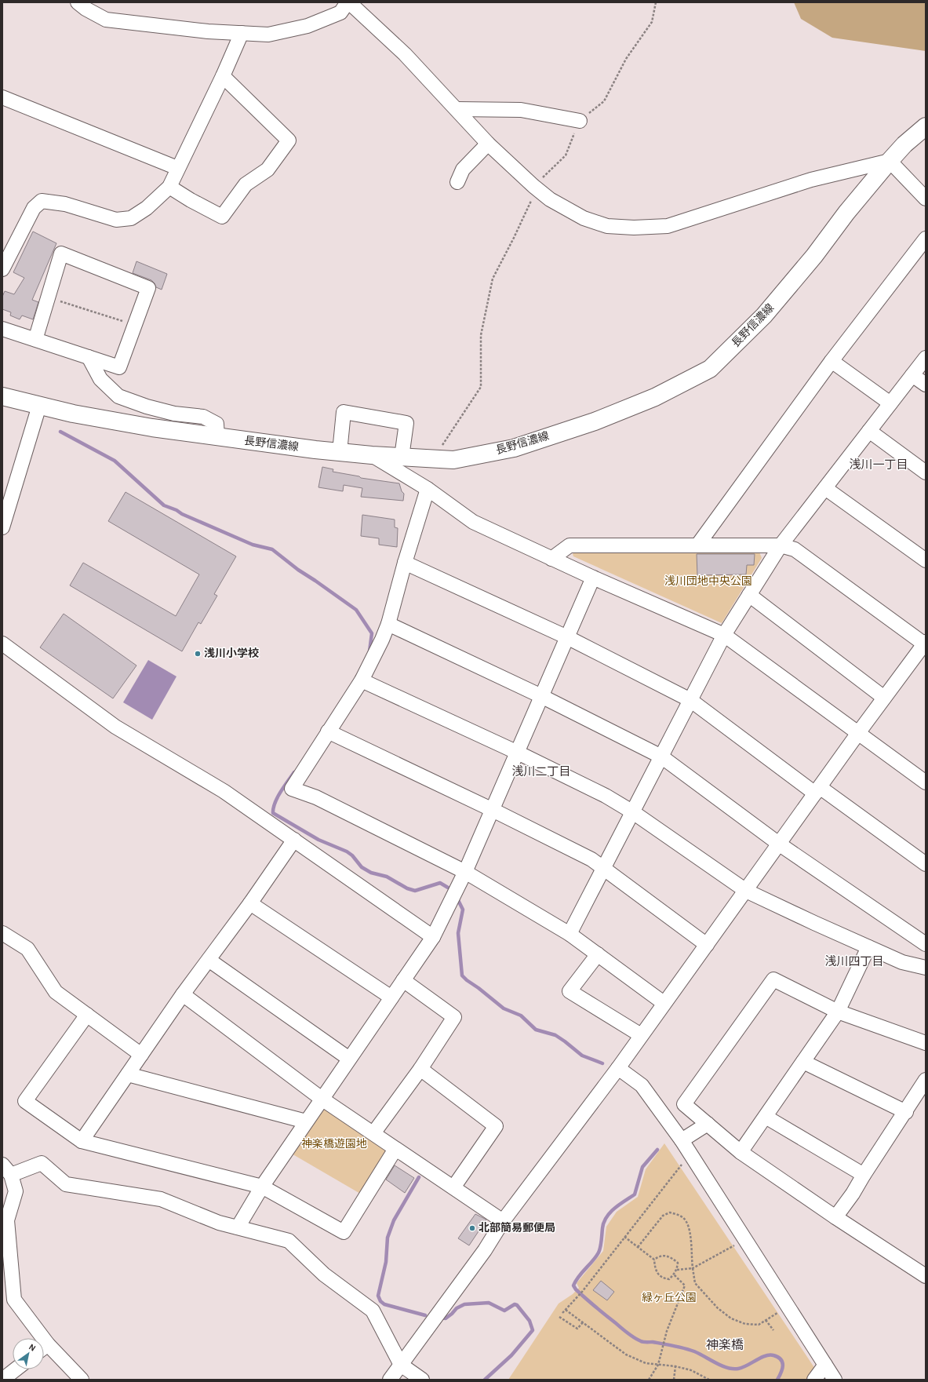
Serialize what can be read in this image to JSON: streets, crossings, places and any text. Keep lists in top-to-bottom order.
{
  "streets": {
    "main road": ["長野信濃線"]
  },
  "districts": [
    "浅川一丁目",
    "浅川二丁目",
    "浅川四丁目",
    "神楽橋"
  ],
  "parks": ["浅川団地中央公園", "神楽橋遊園地", "緑ヶ丘公園"],
  "places": ["浅川小学校", "北部簡易郵便局"],
  "north": "top right"
}
